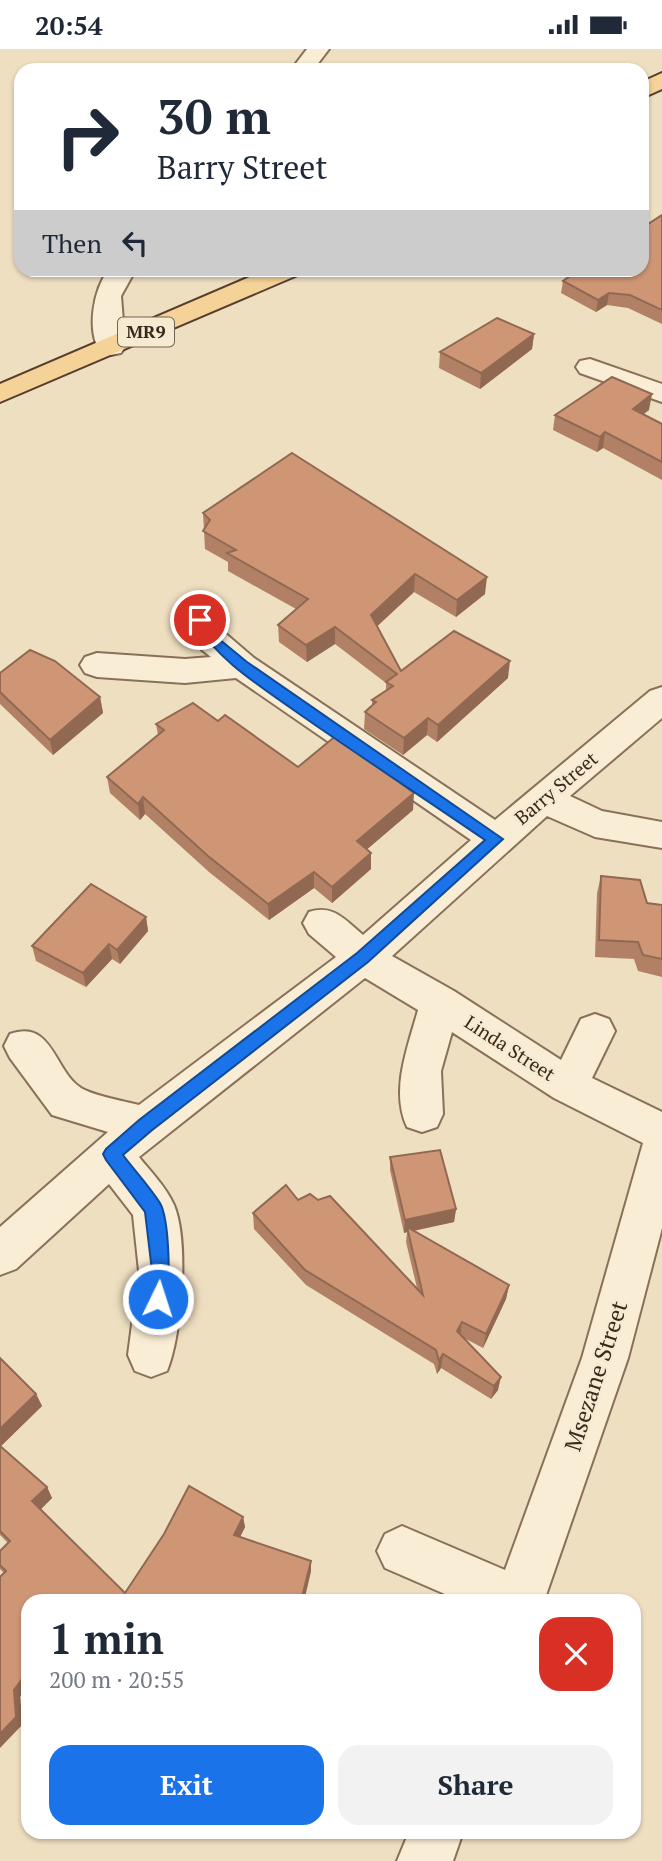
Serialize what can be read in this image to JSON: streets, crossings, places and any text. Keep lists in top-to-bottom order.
{
  "streets": {
    "main road": ["MR9"],
    "street": ["Barry Street", "Linda Street", "Msezane Street"]
  },
  "crossings": [
    ["Barry Street", "Linda Street"]
  ],
  "page": {
    "status": "20:54",
    "turn": ["30 m", "Barry Street"],
    "then": "Then",
    "heading": ["1 min", "200 m · 20:55"],
    "buttons": ["Exit", "Share"]
  }
}
